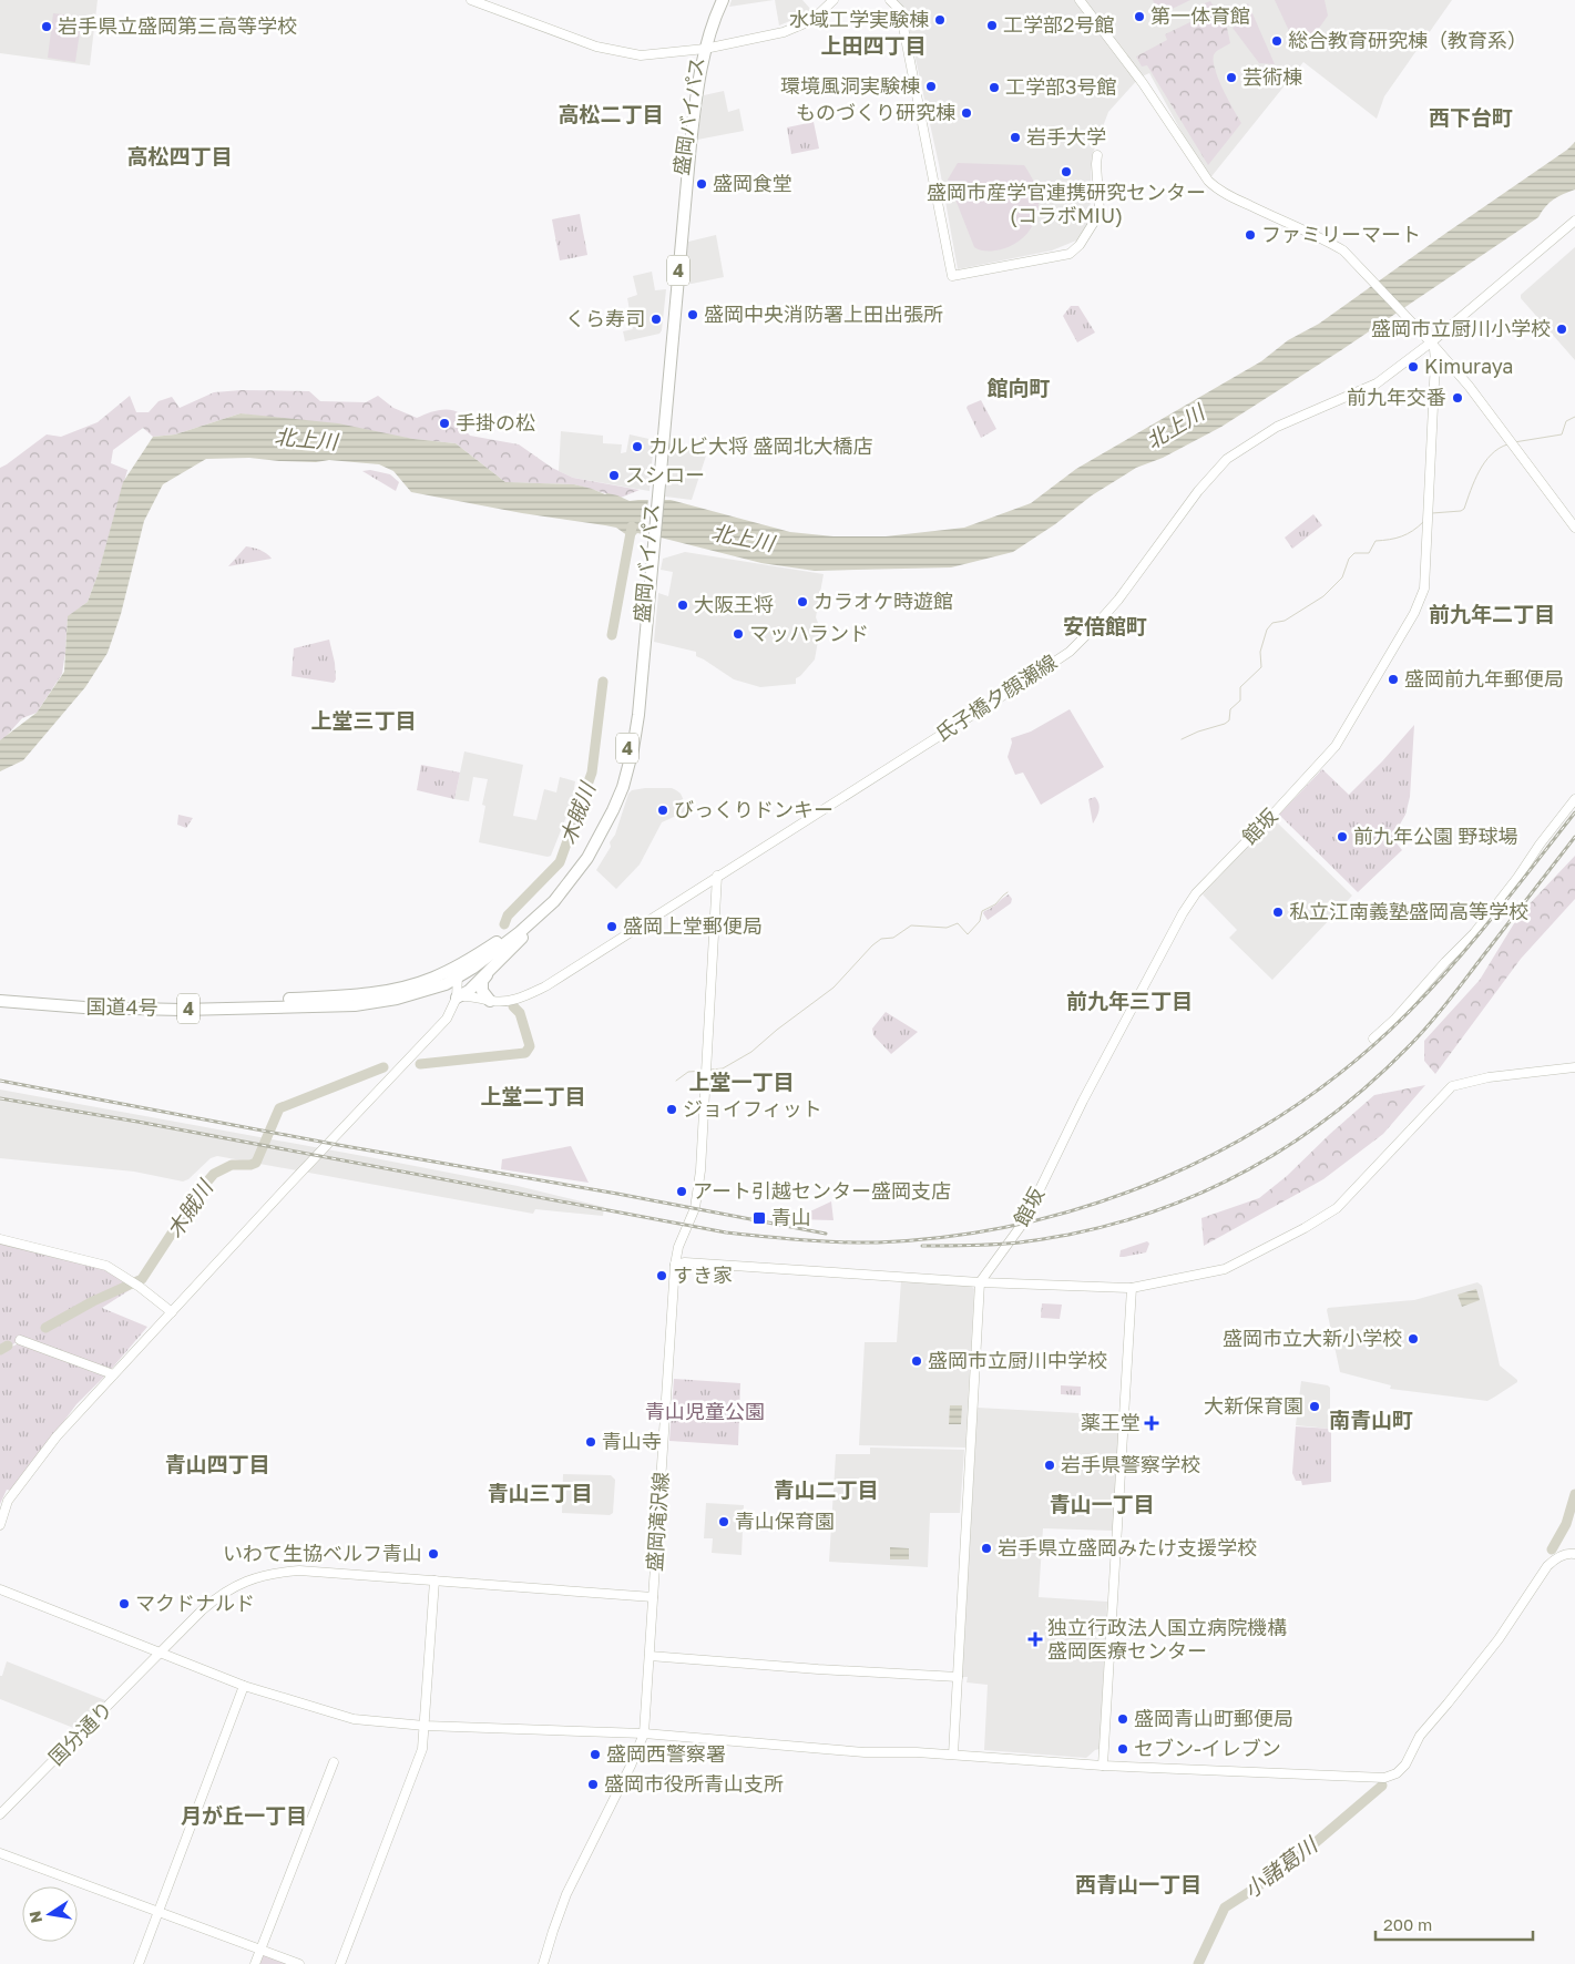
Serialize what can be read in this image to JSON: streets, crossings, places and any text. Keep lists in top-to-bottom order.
{
  "streets": {
    "highway": ["盛岡バイパス", "4", "国道4号"],
    "street": [
      "氏子橋夕顔瀬線",
      "館坂",
      "盛岡滝沢線",
      "国分通り"
    ]
  },
  "crossings": [
    ["盛岡バイパス", "国道4号"],
    ["氏子橋夕顔瀬線", "館坂"],
    ["氏子橋夕顔瀬線", "盛岡滝沢線"],
    ["盛岡滝沢線", "国分通り"]
  ],
  "districts": [
    "上田四丁目",
    "高松二丁目",
    "西下台町",
    "高松四丁目",
    "館向町",
    "前九年二丁目",
    "安倍館町",
    "上堂三丁目",
    "前九年三丁目",
    "上堂一丁目",
    "上堂二丁目",
    "南青山町",
    "青山四丁目",
    "青山二丁目",
    "青山三丁目",
    "青山一丁目",
    "月が丘一丁目",
    "西青山一丁目"
  ],
  "water": ["北上川", "木賊川", "小諸葛川"],
  "parks": ["青山児童公園"],
  "places": {
    "other": [
      "第一体育館",
      "水域工学実験棟",
      "工学部2号館",
      "岩手県立盛岡第三高等学校",
      "総合教育研究棟（教育系）",
      "芸術棟",
      "環境風洞実験棟",
      "工学部3号館",
      "ものづくり研究棟",
      "岩手大学",
      "盛岡市産学官連携研究センター (コラボMIU)",
      "盛岡食堂",
      "ファミリーマート",
      "盛岡中央消防署上田出張所",
      "くら寿司",
      "盛岡市立厨川小学校",
      "Kimuraya",
      "前九年交番",
      "手掛の松",
      "カルビ大将 盛岡北大橋店",
      "スシロー",
      "カラオケ時遊館",
      "大阪王将",
      "マッハランド",
      "盛岡前九年郵便局",
      "びっくりドンキー",
      "前九年公園 野球場",
      "私立江南義塾盛岡高等学校",
      "盛岡上堂郵便局",
      "ジョイフィット",
      "アート引越センター盛岡支店",
      "すき家",
      "盛岡市立大新小学校",
      "盛岡市立厨川中学校",
      "大新保育園",
      "青山寺",
      "岩手県警察学校",
      "青山保育園",
      "岩手県立盛岡みたけ支援学校",
      "いわて生協ベルフ青山",
      "マクドナルド",
      "盛岡青山町郵便局",
      "セブン-イレブン",
      "盛岡西警察署",
      "盛岡市役所青山支所"
    ],
    "transit": ["青山"],
    "health": ["薬王堂", "独立行政法人国立病院機構 盛岡医療センター"]
  },
  "scale_bar": "200 m",
  "north": "left"
}
